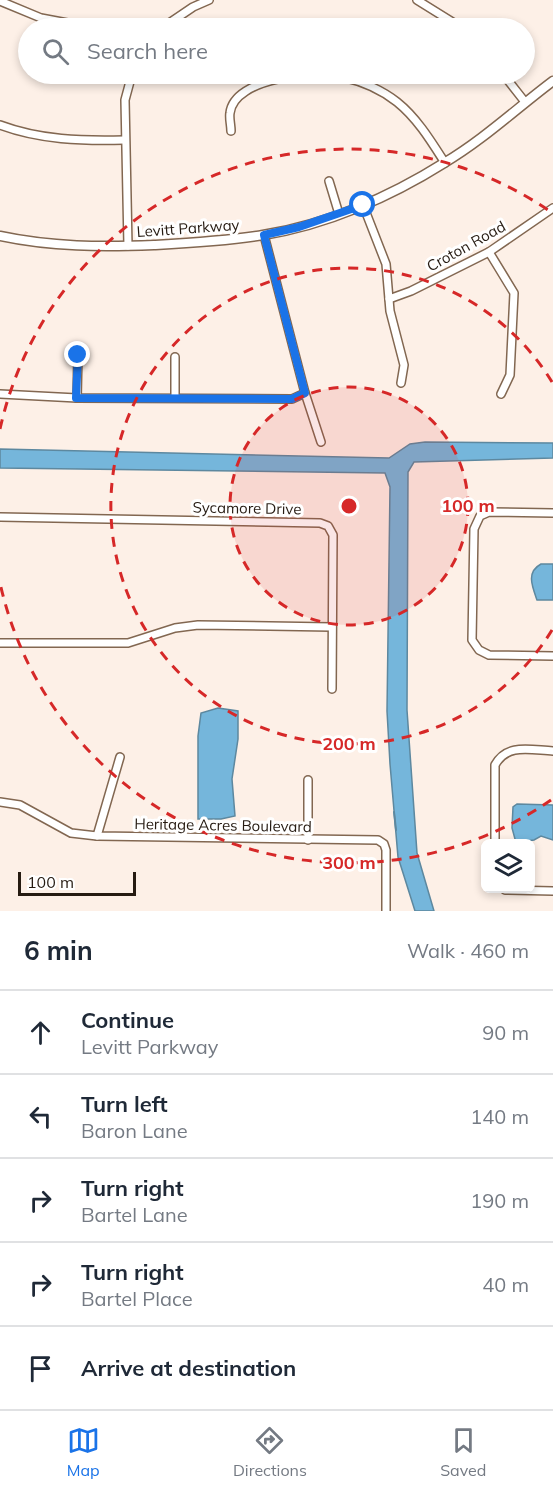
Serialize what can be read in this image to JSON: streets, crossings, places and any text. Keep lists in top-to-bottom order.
{
  "streets": {
    "street": [
      "Levitt Parkway",
      "Croton Road",
      "Sycamore Drive",
      "Heritage Acres Boulevard"
    ]
  },
  "scale_bar": "100 m",
  "page": {
    "search": "Search here",
    "scale": "100 m",
    "heading": ["6 min", "Walk · 460 m"],
    "list": [
      ["Continue", "Levitt Parkway", "90 m"],
      ["Turn left", "Baron Lane", "140 m"],
      ["Turn right", "Bartel Lane", "190 m"],
      ["Turn right", "Bartel Place", "40 m"],
      "Arrive at destination"
    ],
    "nav": ["Map", "Directions", "Saved"]
  },
  "rings": ["100 m", "200 m", "300 m"]
}
